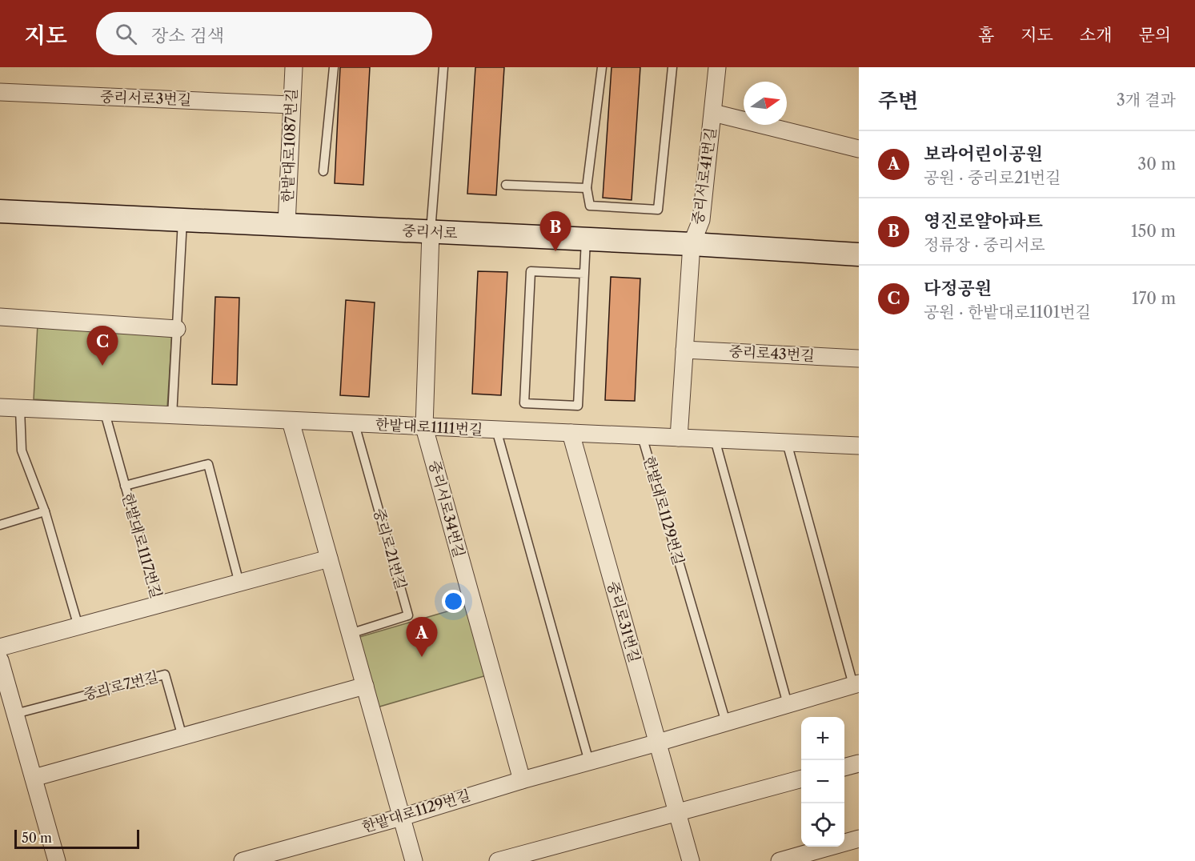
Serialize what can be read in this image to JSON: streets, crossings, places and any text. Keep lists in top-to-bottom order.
{
  "streets": {
    "main road": ["중리서로"],
    "street": [
      "중리서로3번길",
      "한밭대로1087번길",
      "중리서로41번길",
      "중리로43번길",
      "한밭대로1111번길",
      "중리서로34번길",
      "한밭대로1129번길",
      "한밭대로1117번길",
      "중리로31번길"
    ],
    "lane": ["중리로21번길", "중리로7번길"]
  },
  "crossings": [
    ["중리서로3번길", "한밭대로1087번길"],
    ["한밭대로1087번길", "중리서로"],
    ["중리서로41번길", "중리서로"],
    ["중리서로41번길", "중리로43번길"],
    ["중리서로41번길", "한밭대로1111번길"],
    ["중리서로", "중리서로34번길"],
    ["한밭대로1111번길", "중리서로34번길"],
    ["한밭대로1111번길", "한밭대로1129번길"],
    ["한밭대로1111번길", "한밭대로1117번길"],
    ["한밭대로1111번길", "중리로21번길"],
    ["한밭대로1111번길", "중리로31번길"],
    ["중리서로34번길", "한밭대로1129번길"],
    ["한밭대로1129번길", "중리로31번길"]
  ],
  "scale_bar": "50 m",
  "north": "right",
  "page": {
    "header": "지도",
    "search": "장소 검색",
    "nav": [
      "홈",
      "지도",
      "소개",
      "문의"
    ],
    "heading": ["주변", "3개 결과"],
    "list": [
      {
        "mark": "A",
        "name": "보라어린이공원",
        "note": "공원 · 중리로21번길",
        "value": "30 m"
      },
      {
        "mark": "B",
        "name": "영진로얄아파트",
        "note": "정류장 · 중리서로",
        "value": "150 m"
      },
      {
        "mark": "C",
        "name": "다정공원",
        "note": "공원 · 한밭대로1101번길",
        "value": "170 m"
      }
    ],
    "pins": ["B", "C", "A"],
    "map_buttons": ["+", "−"],
    "scale": "50 m"
  }
}
